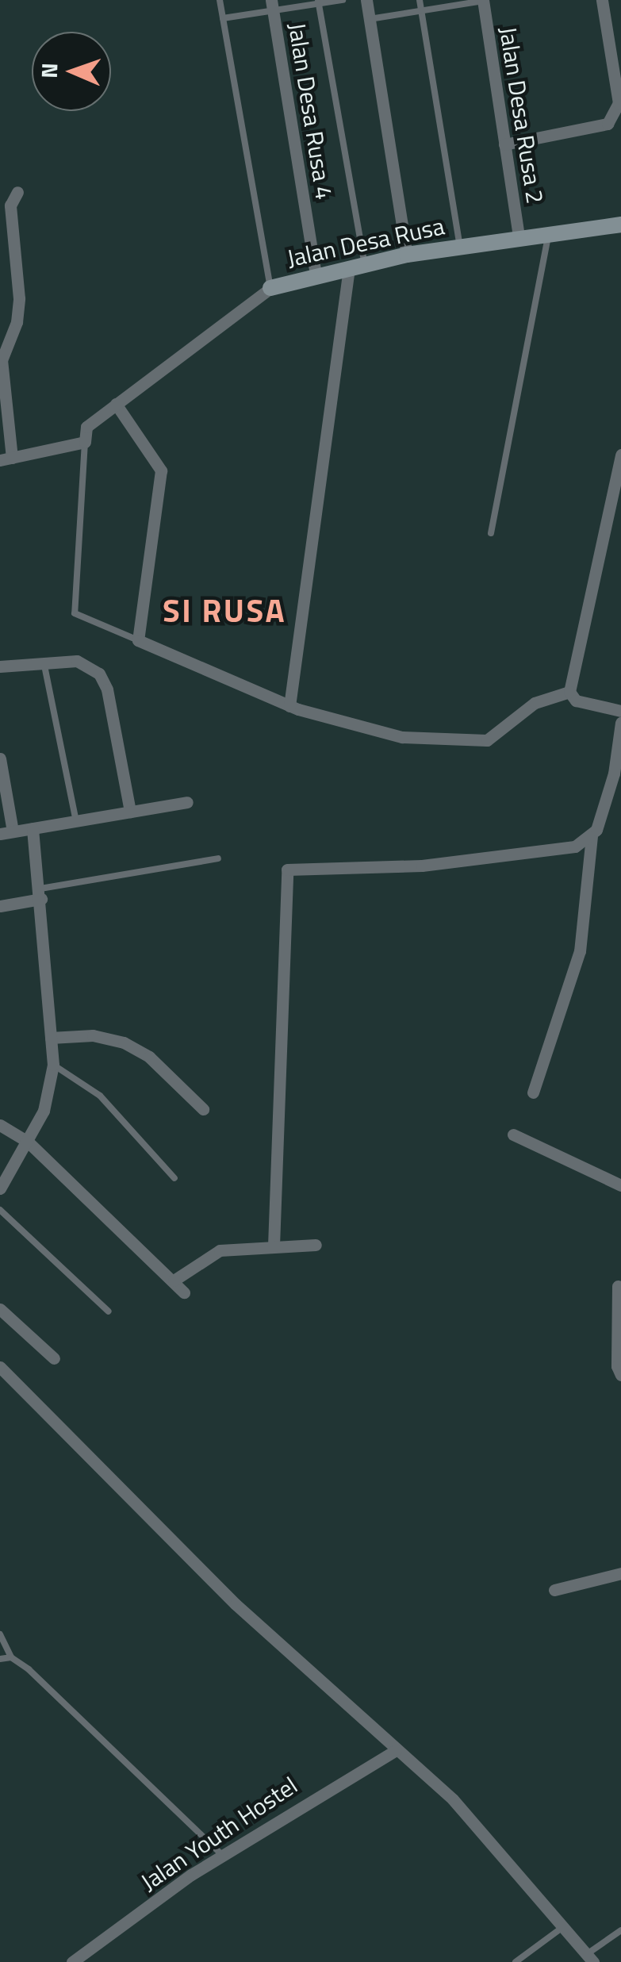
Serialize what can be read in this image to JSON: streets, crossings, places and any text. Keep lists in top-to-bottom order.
{
  "streets": {
    "street": [
      "Jalan Desa Rusa 4",
      "Jalan Desa Rusa 2",
      "Jalan Desa Rusa",
      "Jalan Youth Hostel"
    ]
  },
  "crossings": [
    ["Jalan Desa Rusa 4", "Jalan Desa Rusa"],
    ["Jalan Desa Rusa 2", "Jalan Desa Rusa"]
  ],
  "districts": ["SI RUSA"],
  "north": "left"
}
